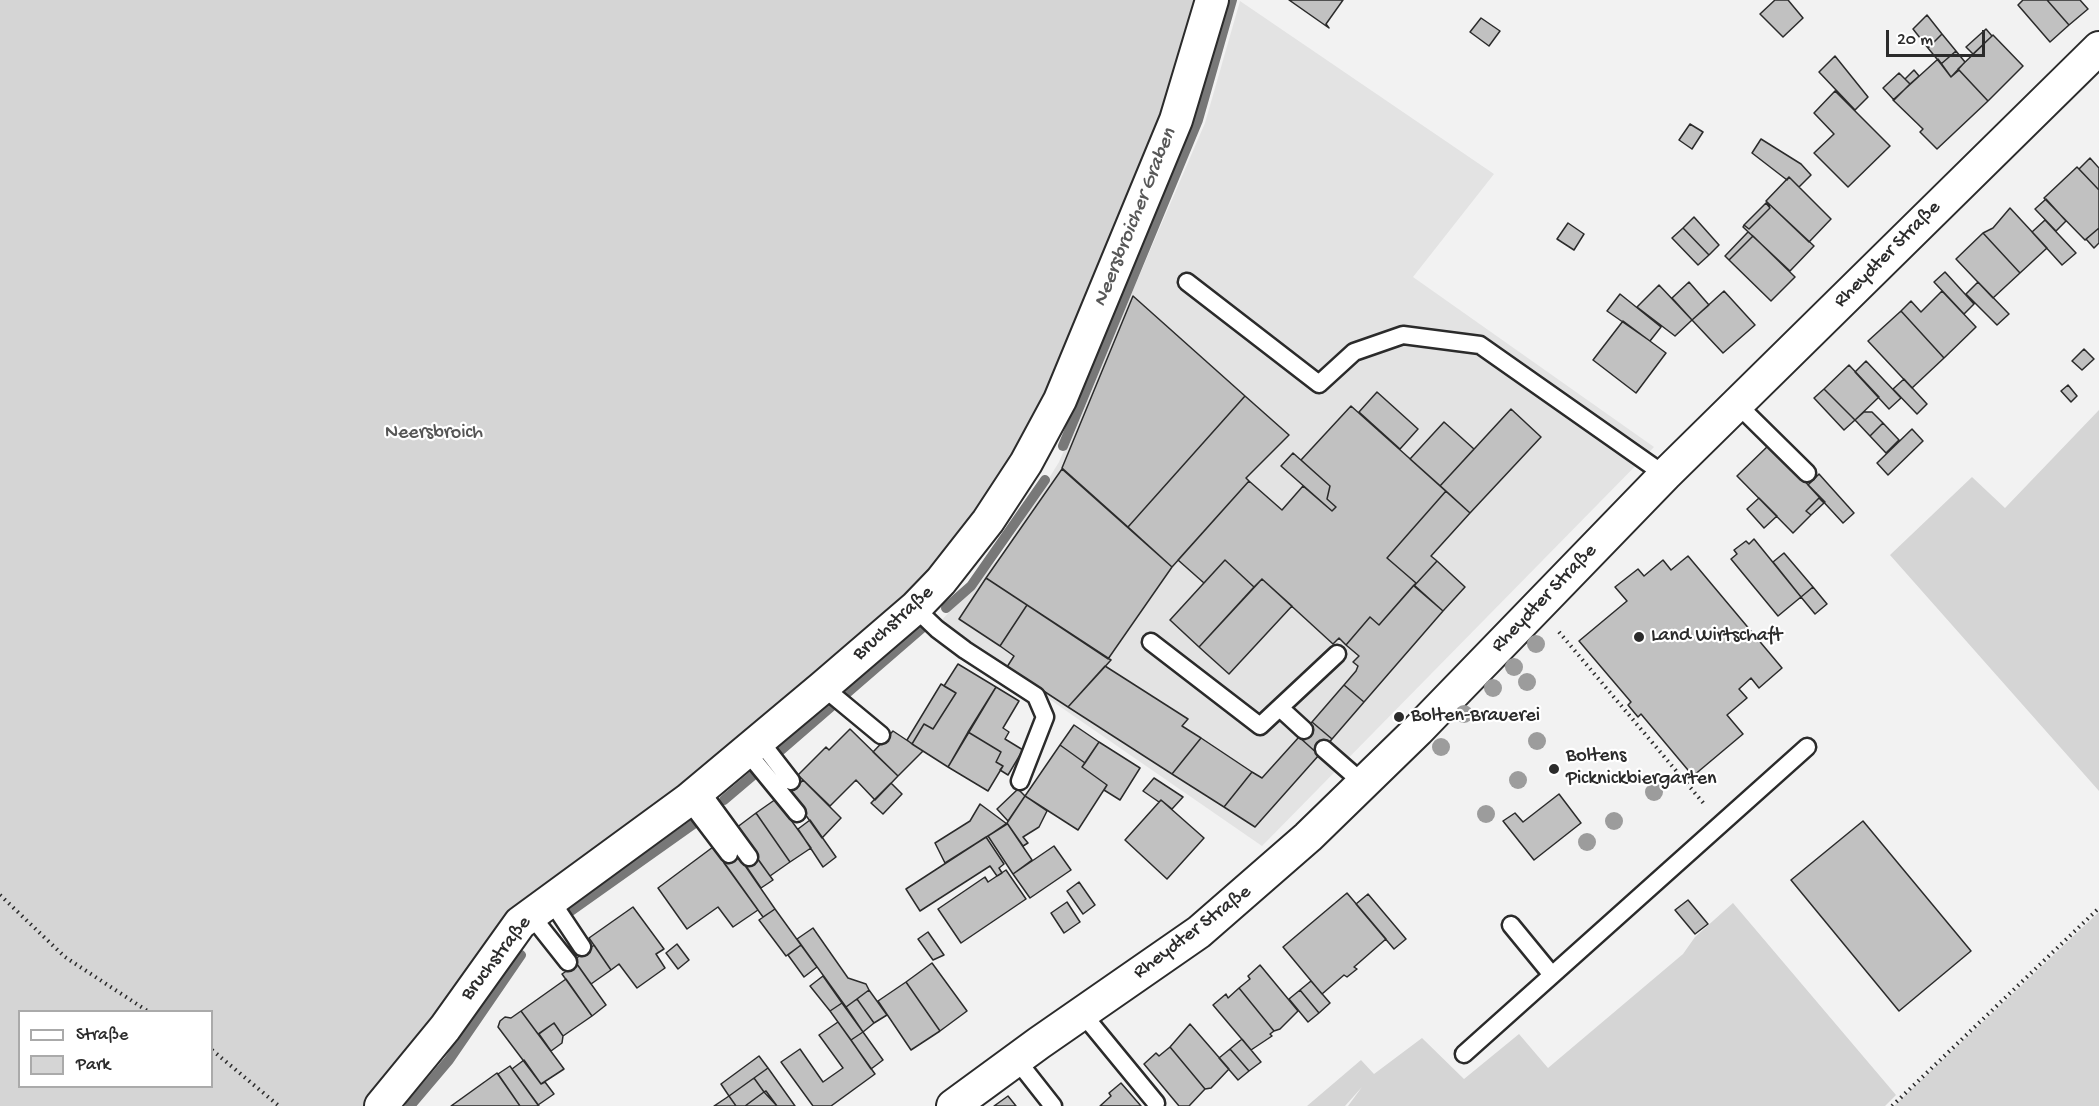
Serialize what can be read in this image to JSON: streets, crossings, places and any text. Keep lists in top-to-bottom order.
{
  "streets": {
    "street": ["Rheydter Straße", "Bruchstraße"]
  },
  "water": ["Neersbroicher Graben"],
  "parks": ["Neersbroich"],
  "places": ["Land Wirtschaft", "Bolten-Brauerei", "Boltens Picknickbiergarten"],
  "legend": ["Straße", "Park"],
  "scale_bar": "20 m"
}
